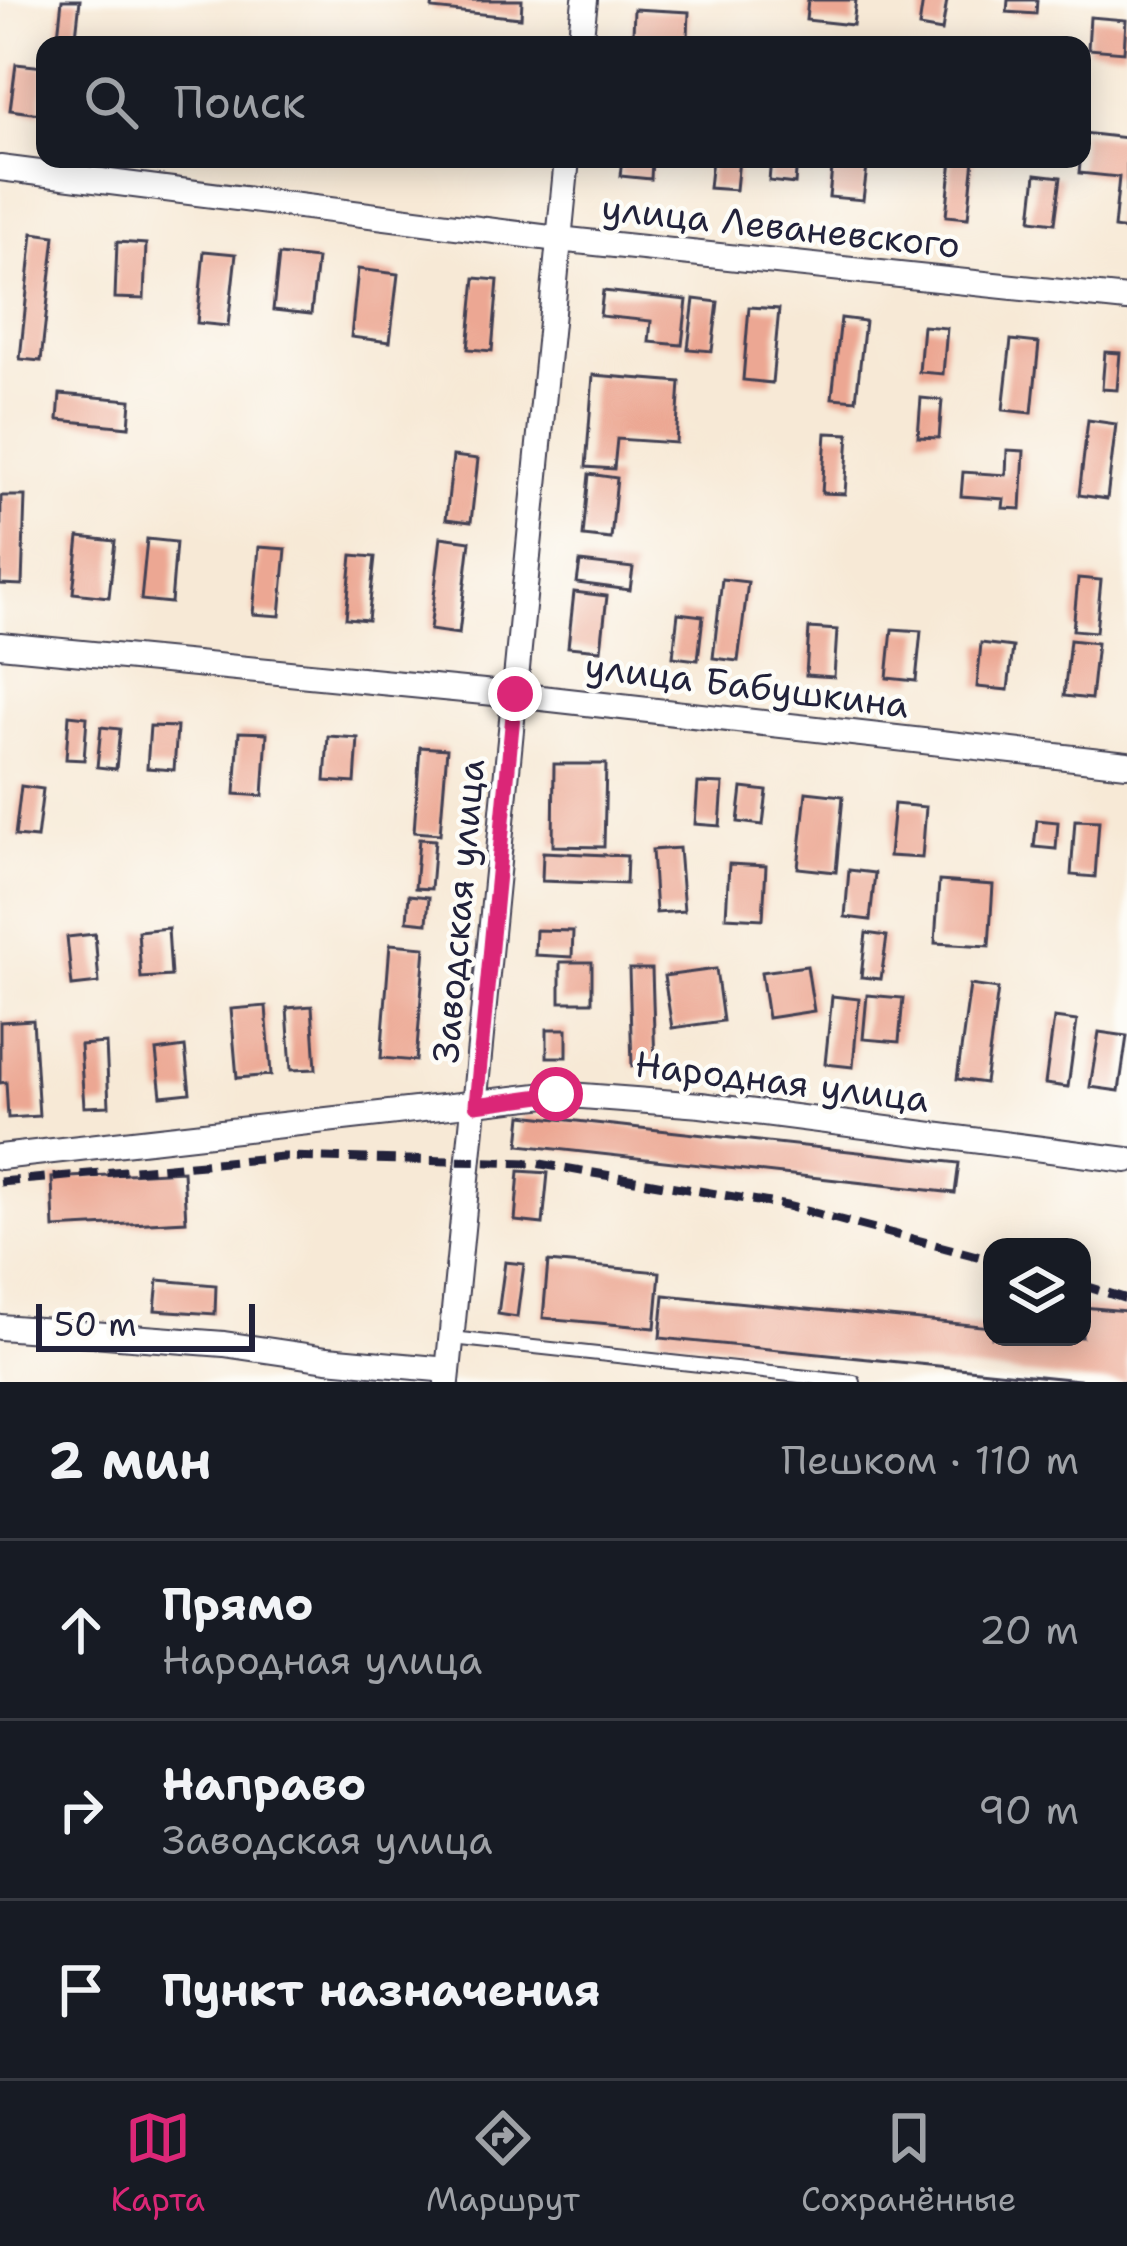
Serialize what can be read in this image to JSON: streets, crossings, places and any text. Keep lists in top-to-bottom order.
{
  "streets": {
    "street": [
      "улица Леваневского",
      "улица Бабушкина",
      "Заводская улица",
      "Народная улица"
    ]
  },
  "crossings": [
    ["улица Леваневского", "Заводская улица"],
    ["улица Бабушкина", "Заводская улица"],
    ["Заводская улица", "Народная улица"]
  ],
  "scale_bar": "50 m",
  "page": {
    "search": "Поиск",
    "scale": "50 m",
    "heading": ["2 мин", "Пешком · 110 m"],
    "list": [
      ["Прямо", "Народная улица", "20 m"],
      ["Направо", "Заводская улица", "90 m"],
      "Пункт назначения"
    ],
    "nav": ["Карта", "Маршрут", "Сохранённые"]
  }
}
